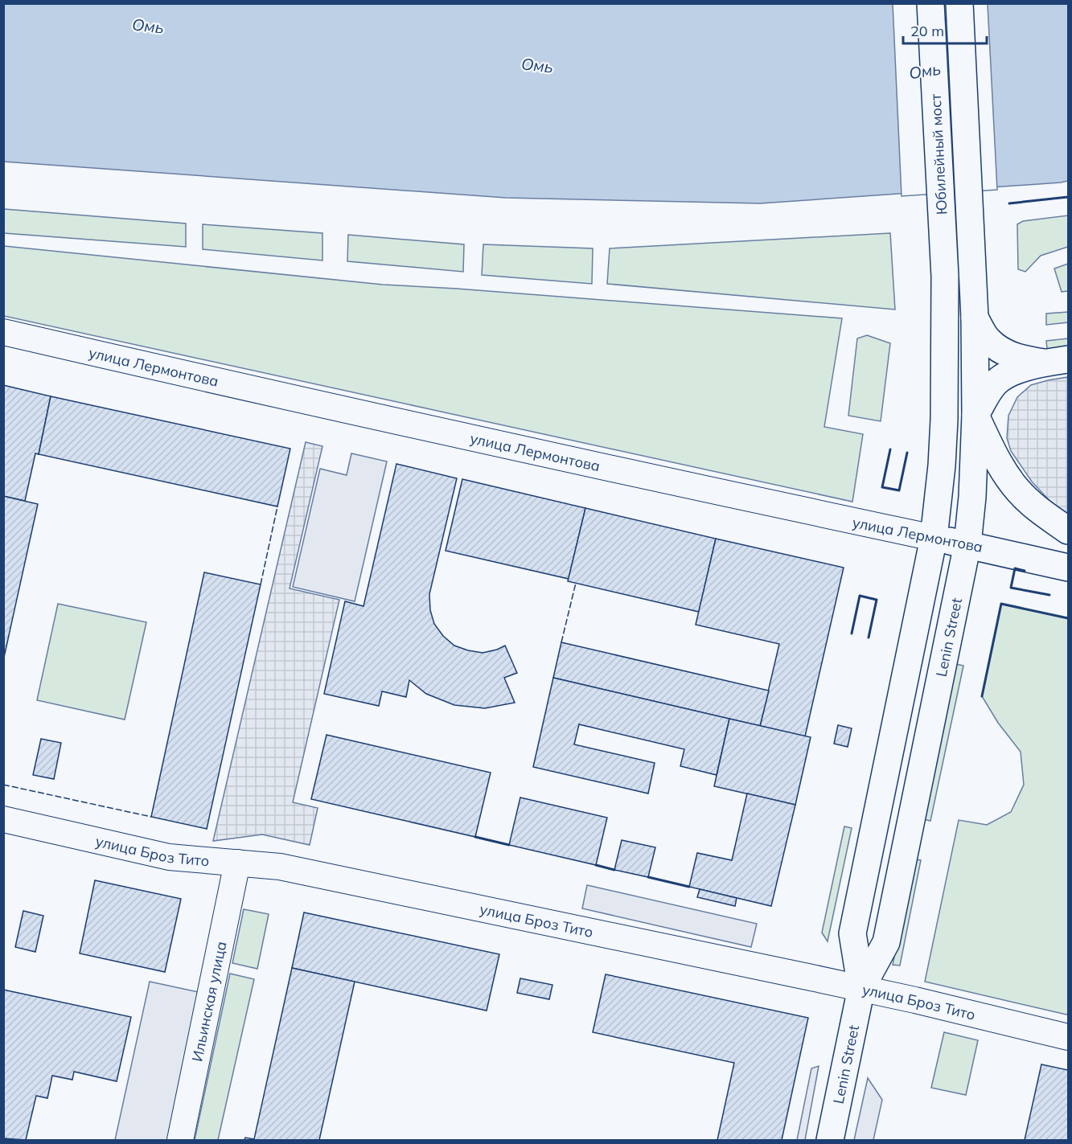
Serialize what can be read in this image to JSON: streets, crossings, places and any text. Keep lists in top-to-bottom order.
{
  "streets": {
    "main road": ["Юбилейный мост", "улица Лермонтова", "Lenin Street"],
    "street": ["улица Броз Тито", "Ильинская улица"]
  },
  "crossings": [
    ["Юбилейный мост", "Lenin Street"],
    ["улица Лермонтова", "Lenin Street"],
    ["Lenin Street", "улица Броз Тито"],
    ["улица Броз Тито", "Ильинская улица"]
  ],
  "water": ["Омь"],
  "scale_bar": "20 m"
}
